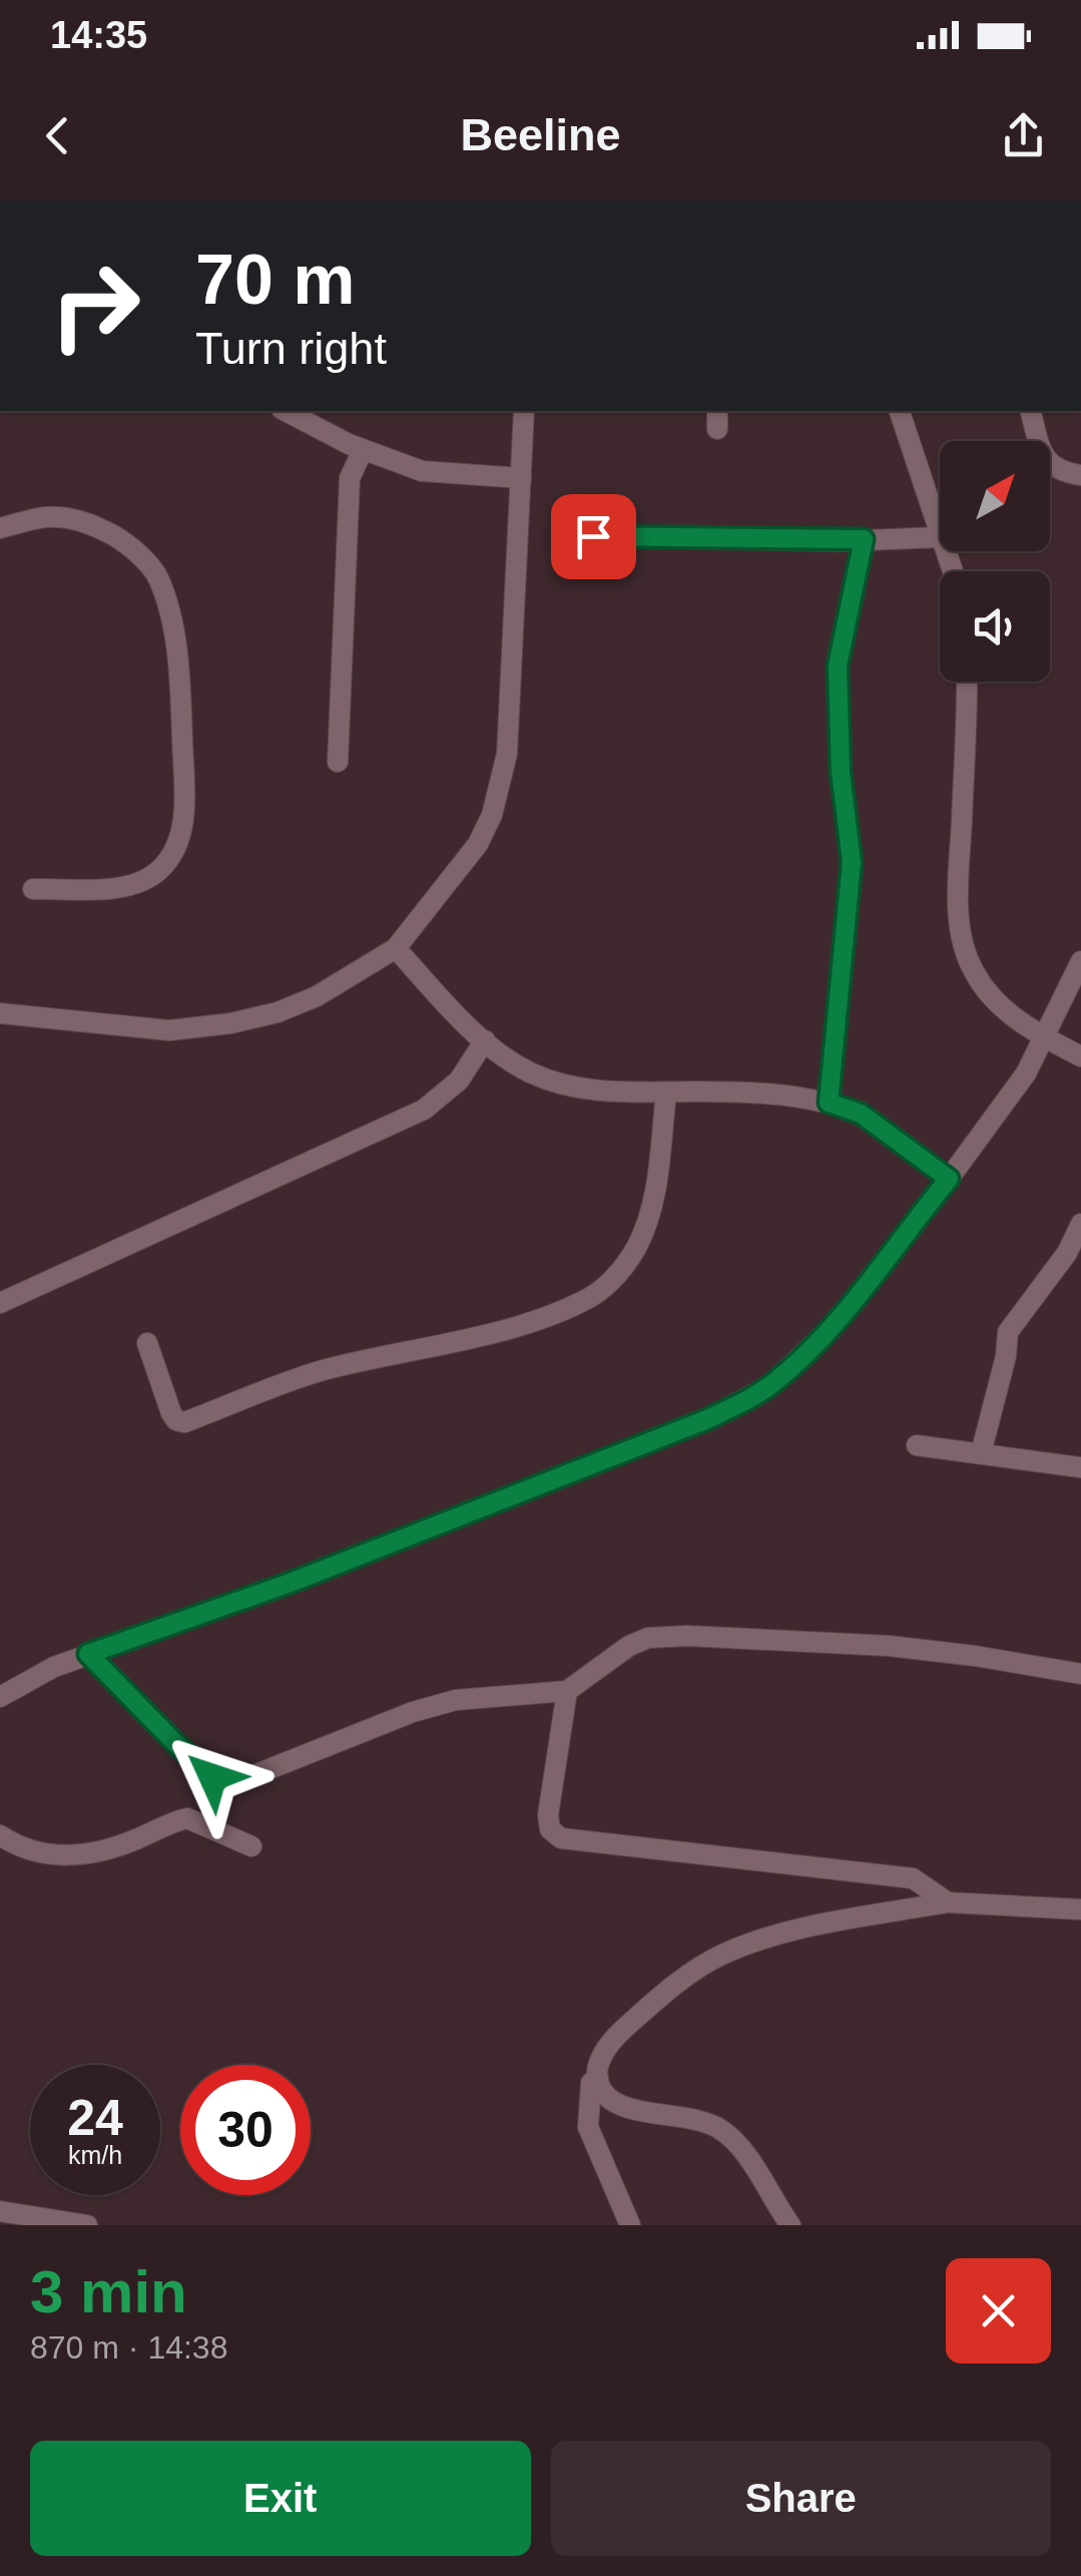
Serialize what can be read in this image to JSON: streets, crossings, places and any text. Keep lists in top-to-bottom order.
{
  "north": "top right",
  "page": {
    "status": "14:35",
    "header": "Beeline",
    "turn": ["70 m", "Turn right"],
    "speed": "24 km/h",
    "limit": "30",
    "heading": ["3 min", "870 m · 14:38"],
    "buttons": ["Exit", "Share"]
  }
}
